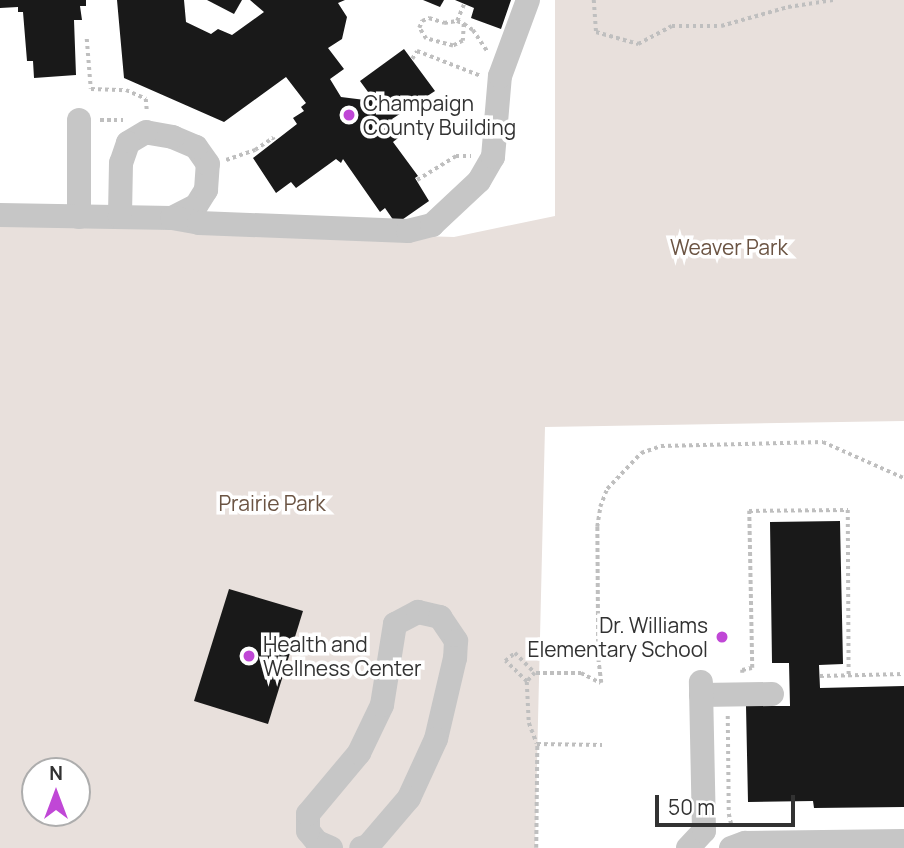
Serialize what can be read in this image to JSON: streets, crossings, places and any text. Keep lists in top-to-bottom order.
{
  "parks": ["Weaver Park", "Prairie Park"],
  "places": ["Champaign County Building", "Dr. Williams Elementary School", "Health and Wellness Center"],
  "scale_bar": "50 m",
  "north": "top"
}
